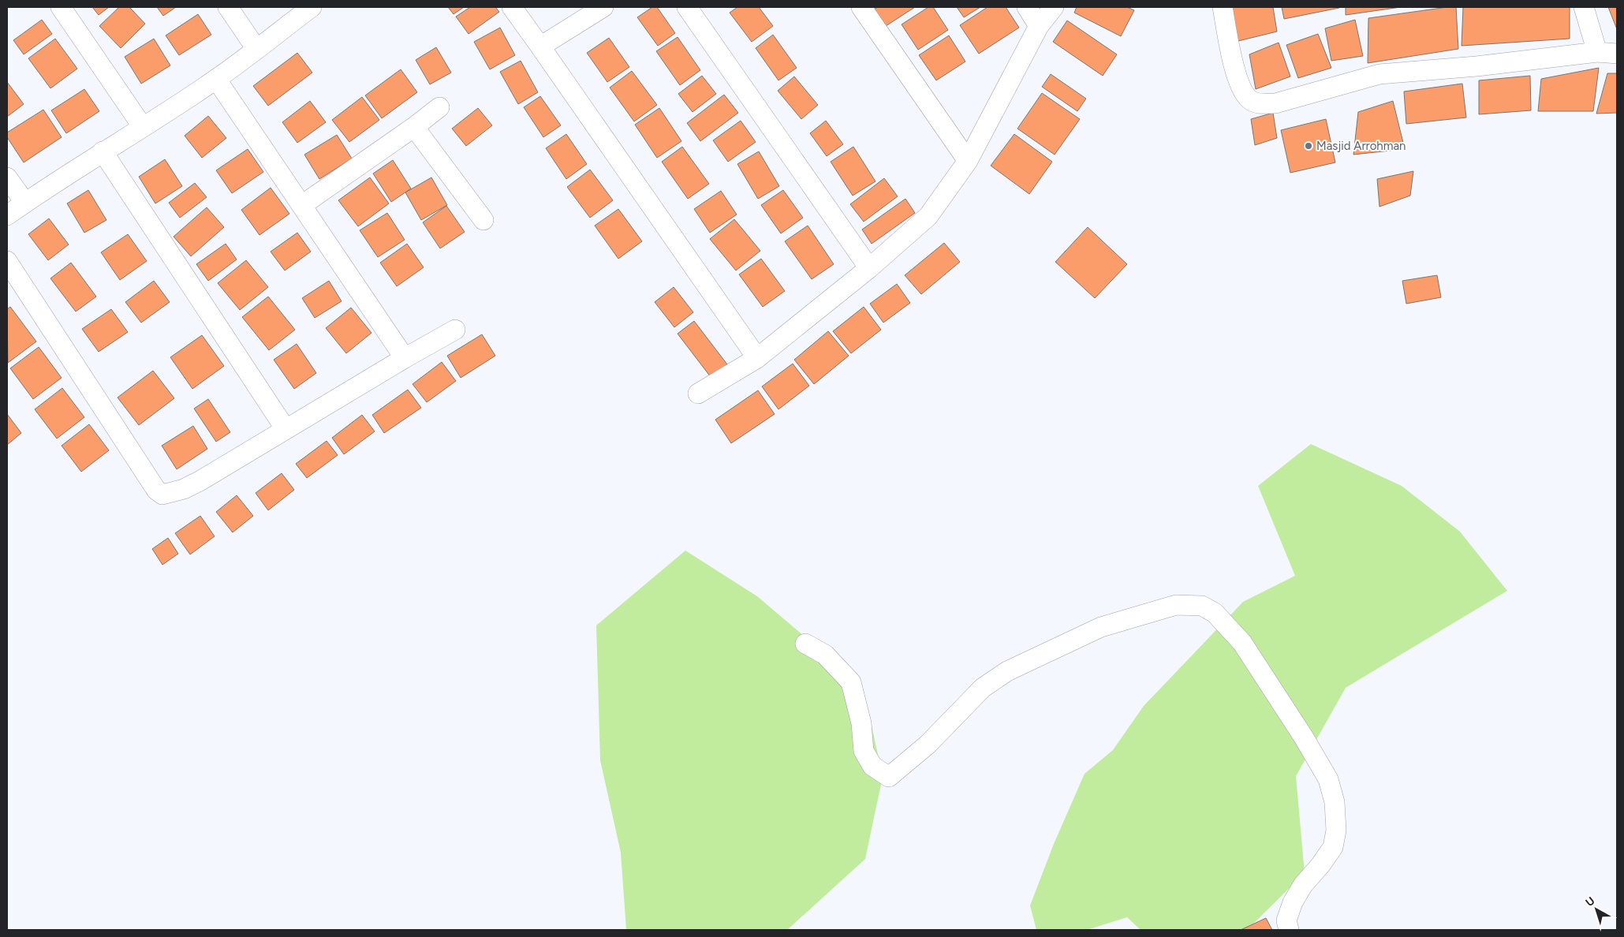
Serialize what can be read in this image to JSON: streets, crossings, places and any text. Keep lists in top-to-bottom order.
{
  "places": ["Masjid Arrohman"],
  "north": "top left"
}
